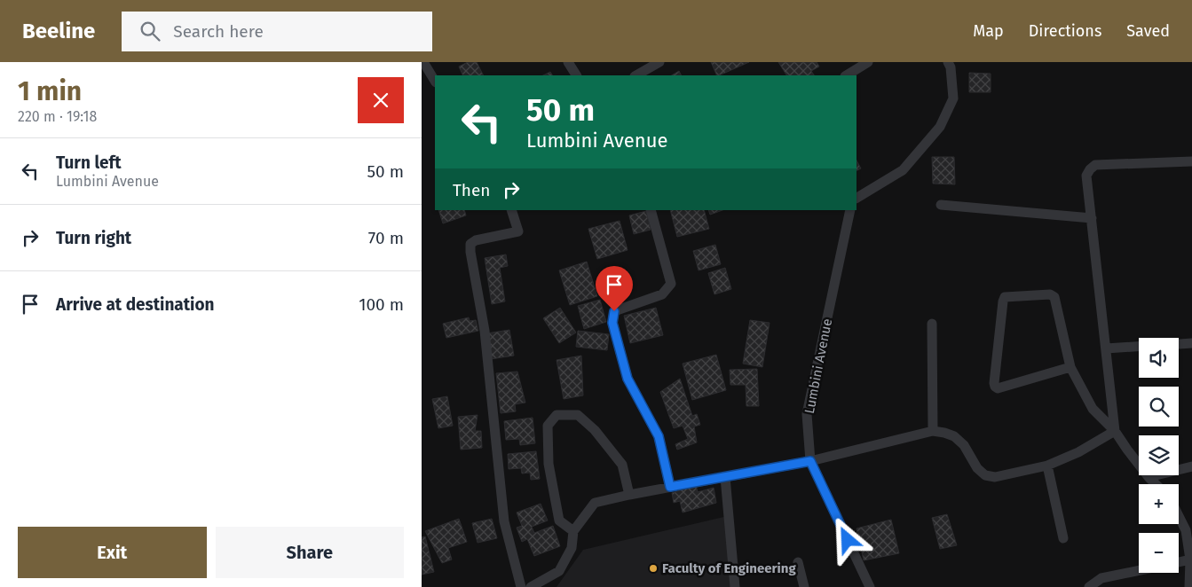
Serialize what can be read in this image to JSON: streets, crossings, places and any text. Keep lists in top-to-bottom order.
{
  "streets": {
    "street": ["Lumbini Avenue"]
  },
  "places": ["Faculty of Engineering"],
  "page": {
    "header": "Beeline",
    "search": "Search here",
    "nav": ["Map", "Directions", "Saved"],
    "heading": ["1 min", "220 m · 19:18"],
    "turn": ["50 m", "Lumbini Avenue"],
    "list": [
      {
        "name": "Turn left",
        "note": "Lumbini Avenue",
        "value": "50 m"
      },
      {
        "name": "Turn right",
        "value": "70 m"
      },
      {
        "name": "Arrive at destination",
        "value": "100 m"
      }
    ],
    "then": "Then",
    "map_buttons": ["+", "−"],
    "buttons": ["Exit", "Share"]
  }
}
